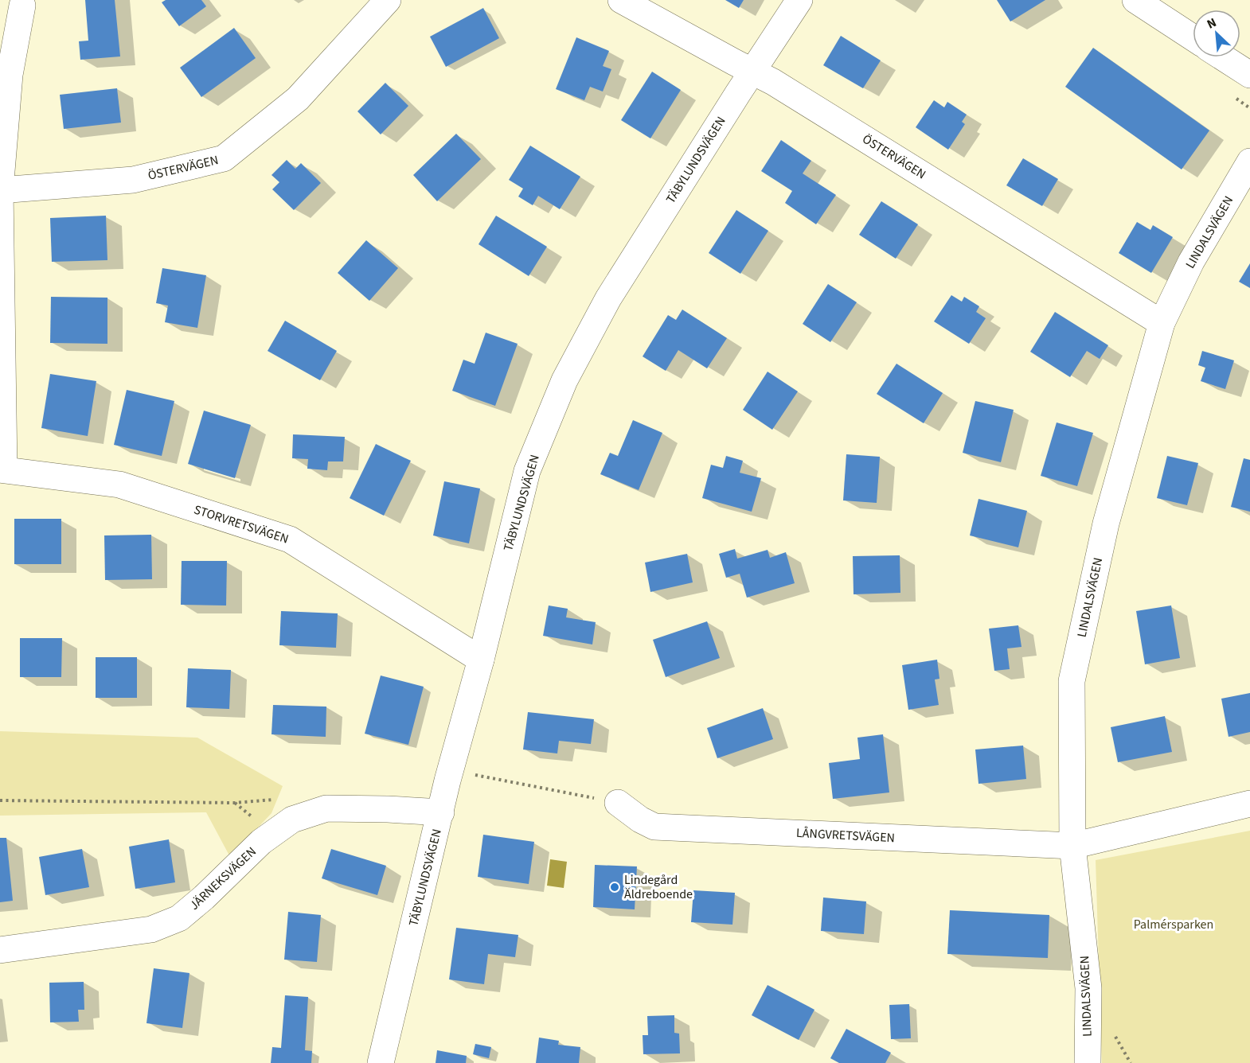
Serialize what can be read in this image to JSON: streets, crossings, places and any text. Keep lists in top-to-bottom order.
{
  "streets": {
    "street": [
      "ÖSTERVÄGEN",
      "TÄBYLUNDSVÄGEN",
      "LINDALSVÄGEN",
      "STORVRETSVÄGEN",
      "LÅNGVRETSVÄGEN",
      "JÄRNEKSVÄGEN"
    ]
  },
  "crossings": [
    ["ÖSTERVÄGEN", "TÄBYLUNDSVÄGEN"],
    ["ÖSTERVÄGEN", "LINDALSVÄGEN"],
    ["TÄBYLUNDSVÄGEN", "STORVRETSVÄGEN"],
    ["TÄBYLUNDSVÄGEN", "JÄRNEKSVÄGEN"],
    ["LINDALSVÄGEN", "LÅNGVRETSVÄGEN"]
  ],
  "parks": ["Palmérsparken"],
  "places": ["Lindegård Äldreboende"],
  "north": "top left"
}
